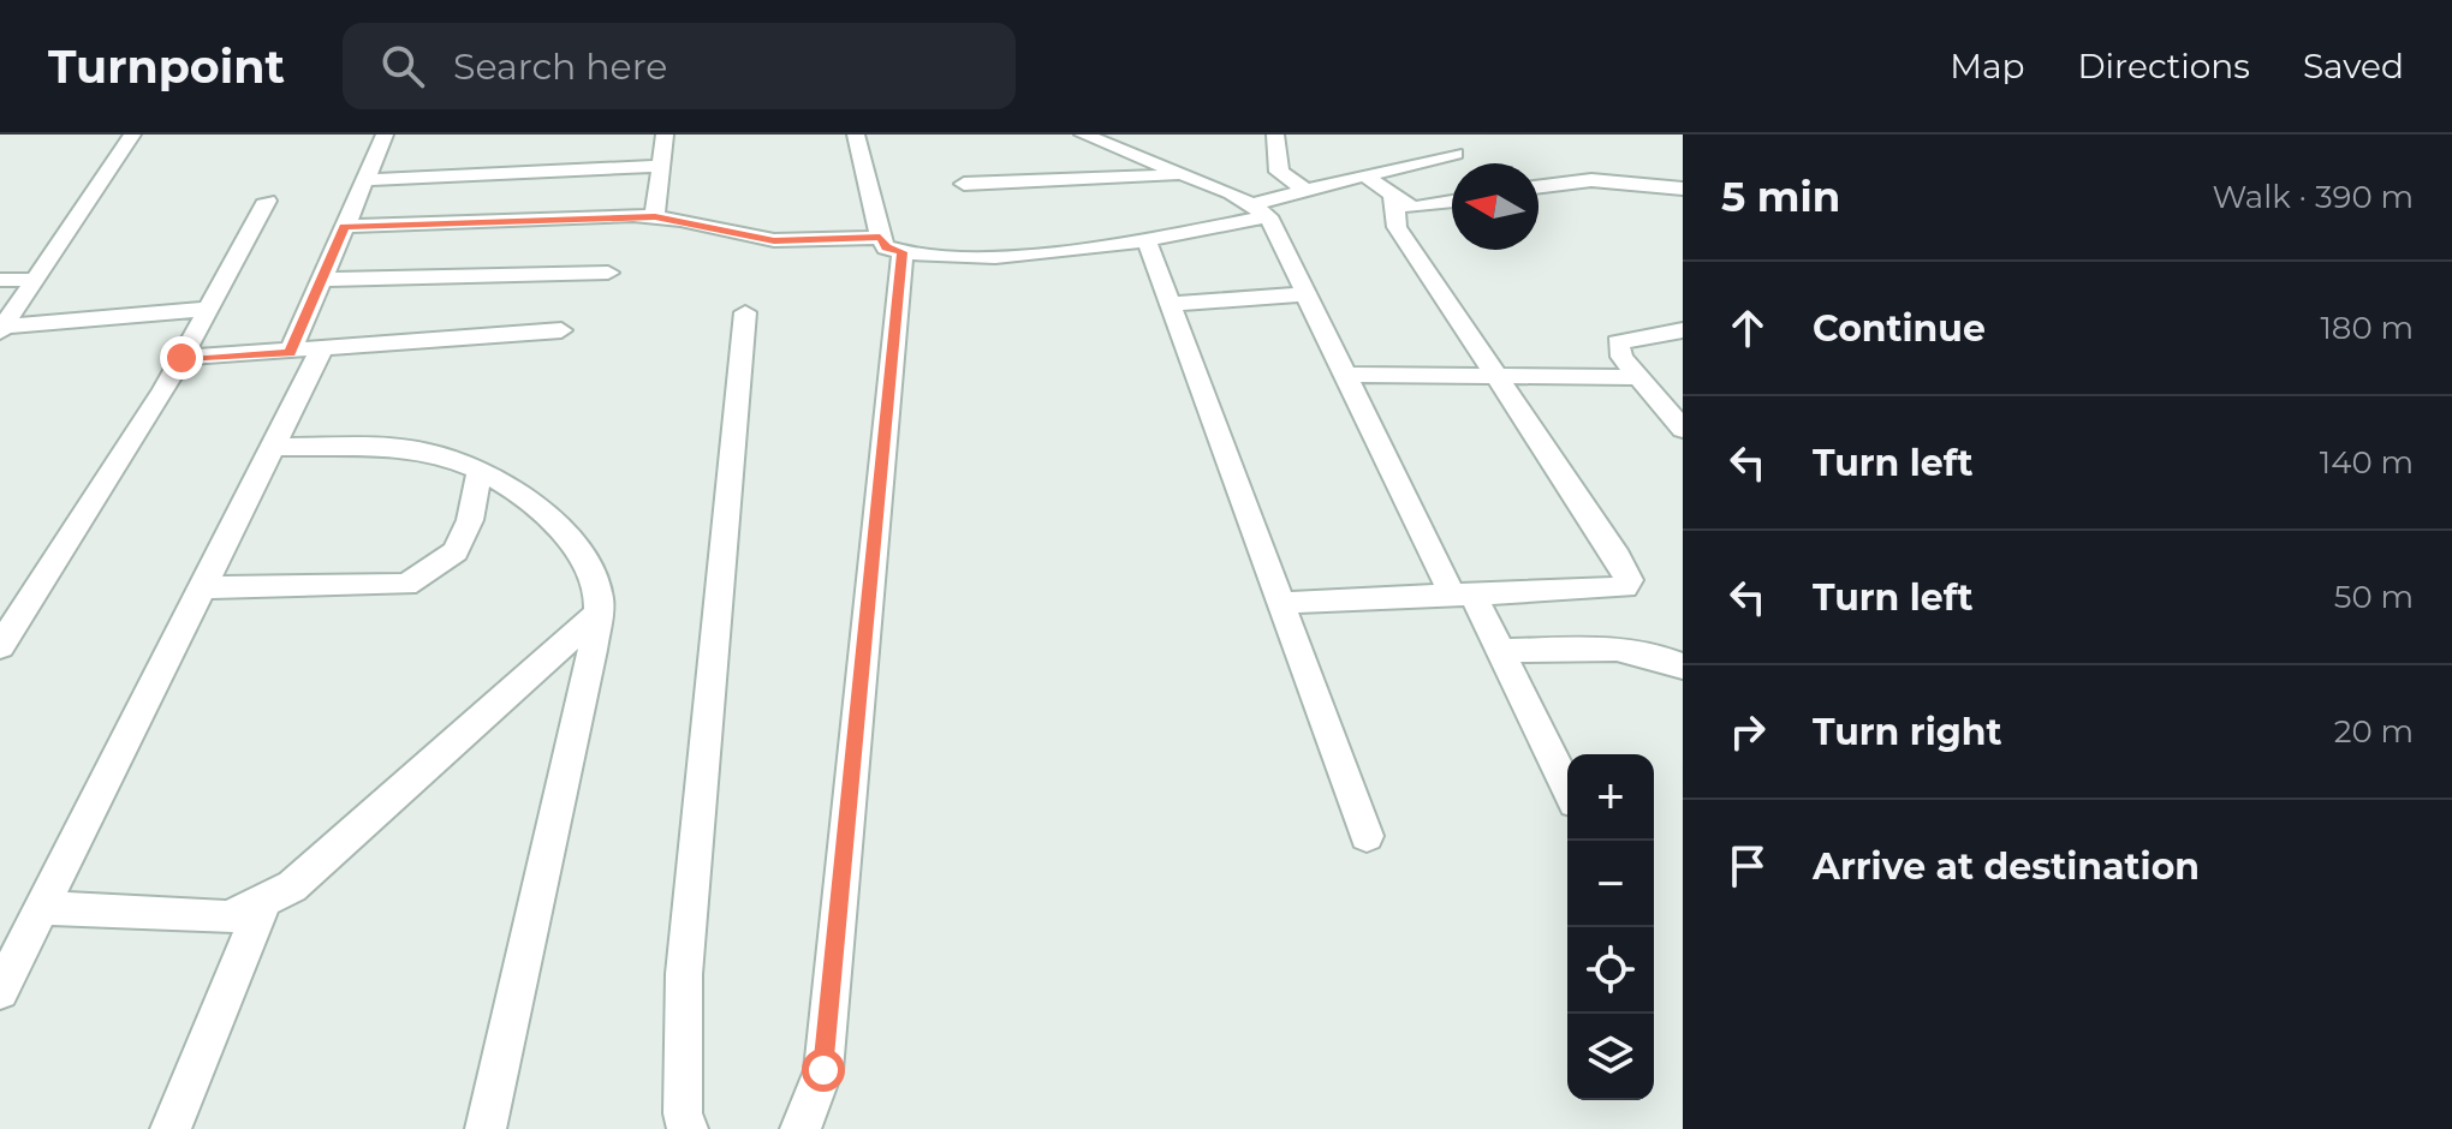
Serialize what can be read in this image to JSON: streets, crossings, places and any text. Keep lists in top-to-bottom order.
{
  "north": "left",
  "page": {
    "header": "Turnpoint",
    "search": "Search here",
    "nav": ["Map", "Directions", "Saved"],
    "heading": ["5 min", "Walk · 390 m"],
    "list": [
      ["Continue", "180 m"],
      ["Turn left", "140 m"],
      ["Turn left", "50 m"],
      ["Turn right", "20 m"],
      "Arrive at destination"
    ],
    "map_buttons": ["+", "−"]
  }
}
